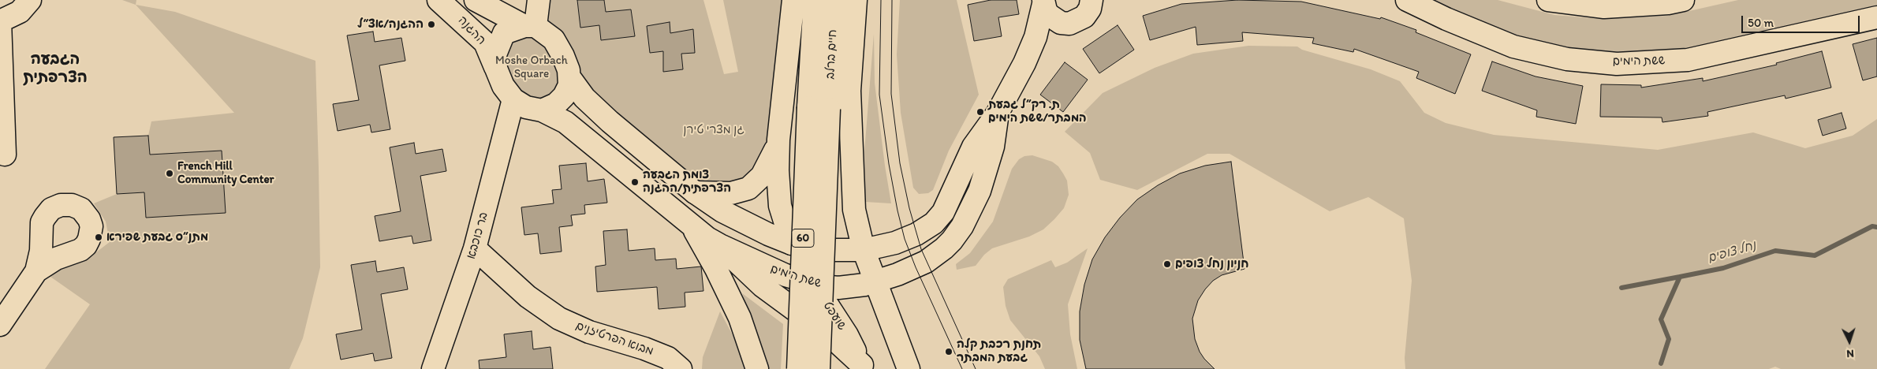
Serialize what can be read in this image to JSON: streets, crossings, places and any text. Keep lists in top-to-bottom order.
{
  "streets": {
    "main road": [
      "ההגנה",
      "חיים ברלב",
      "ששת הימים",
      "בר כוכבא",
      "60",
      "שועפט",
      "מבוא הפרטיזנים"
    ]
  },
  "crossings": [
    ["ההגנה", "ששת הימים"],
    ["ההגנה", "בר כוכבא"],
    ["חיים ברלב", "60"],
    ["ששת הימים", "בר כוכבא"],
    ["ששת הימים", "שועפט"],
    ["בר כוכבא", "מבוא הפרטיזנים"]
  ],
  "districts": ["הגבעה הצרפתית"],
  "water": ["נחל צופים"],
  "parks": ["Moshe Orbach Square", "גן מצרי טירן"],
  "places": [
    "ההגנה/אצ״ל",
    "ת. רק״ל גבעת המבתר/ששת הימים",
    "French Hill Community Center",
    "צומת הגבעה הצרפתית/ההגנה",
    "מתנ״ס גבעת שפירא",
    "חניון נחל צופים",
    "תחנת רכבת קלה גבעת המבתר"
  ],
  "scale_bar": "50 m",
  "north": "bottom"
}
